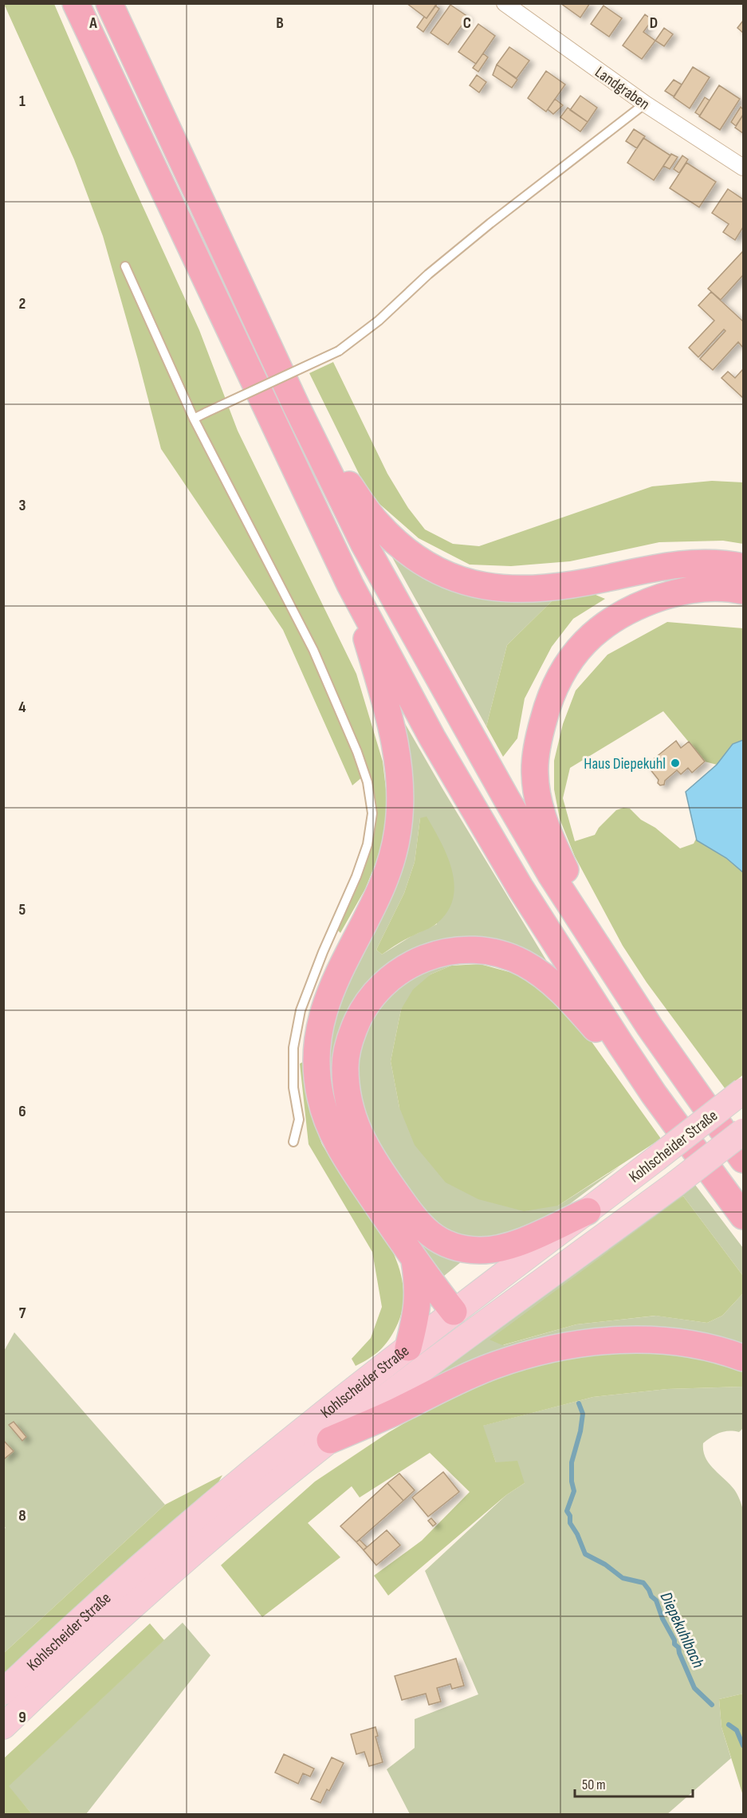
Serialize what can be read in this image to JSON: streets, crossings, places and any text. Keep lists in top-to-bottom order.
{
  "streets": {
    "main road": ["Kohlscheider Straße"],
    "street": ["Landgraben"]
  },
  "water": ["Diepekuhlbach"],
  "places": ["Haus Diepekuhl"],
  "scale_bar": "50 m",
  "grid": {
    "columns": [
      "A",
      "B",
      "C",
      "D"
    ],
    "rows": [
      "1",
      "2",
      "3",
      "4",
      "5",
      "6",
      "7",
      "8",
      "9"
    ]
  }
}
